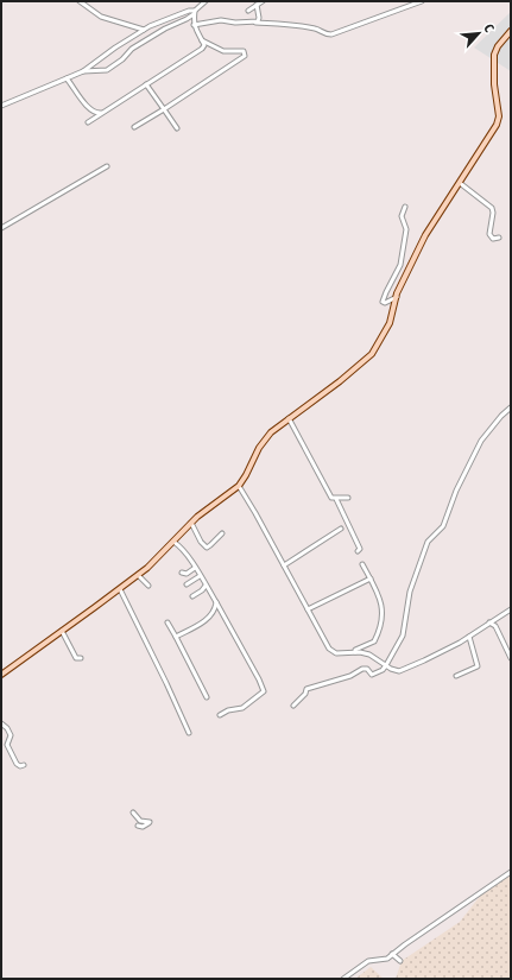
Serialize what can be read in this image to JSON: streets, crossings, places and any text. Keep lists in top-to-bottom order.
{
  "north": "top right"
}
